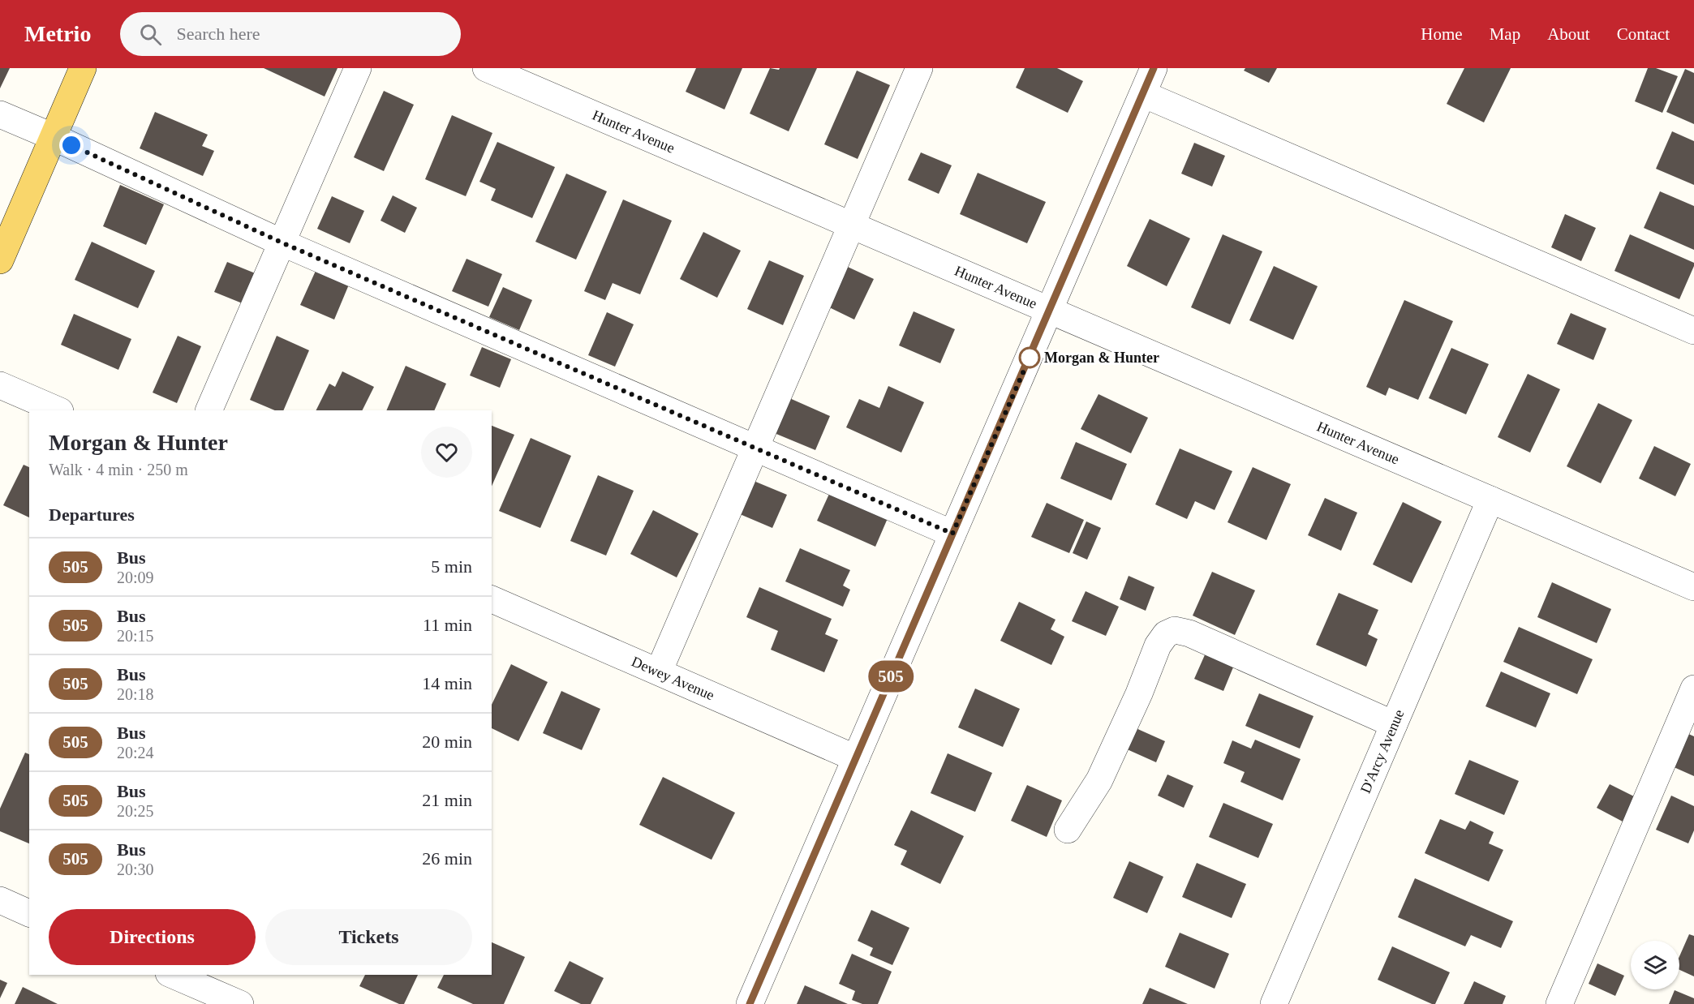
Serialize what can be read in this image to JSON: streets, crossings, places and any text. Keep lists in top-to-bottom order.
{
  "streets": {
    "street": ["Hunter Avenue", "Dewey Avenue", "D'Arcy Avenue"]
  },
  "crossings": [
    ["Hunter Avenue", "D'Arcy Avenue"]
  ],
  "places": ["Morgan & Hunter"],
  "lines": ["bus line 505"],
  "page": {
    "header": "Metrio",
    "search": "Search here",
    "nav": [
      "Home",
      "Map",
      "About",
      "Contact"
    ],
    "on_map": "505",
    "heading": [
      ["Morgan & Hunter", "Walk · 4 min · 250 m"],
      "Departures"
    ],
    "list": [
      {
        "mark": "505",
        "name": "Bus",
        "note": "20:09",
        "value": "5 min"
      },
      {
        "mark": "505",
        "name": "Bus",
        "note": "20:15",
        "value": "11 min"
      },
      {
        "mark": "505",
        "name": "Bus",
        "note": "20:18",
        "value": "14 min"
      },
      {
        "mark": "505",
        "name": "Bus",
        "note": "20:24",
        "value": "20 min"
      },
      {
        "mark": "505",
        "name": "Bus",
        "note": "20:25",
        "value": "21 min"
      },
      {
        "mark": "505",
        "name": "Bus",
        "note": "20:30",
        "value": "26 min"
      }
    ],
    "buttons": ["Directions", "Tickets"]
  }
}
